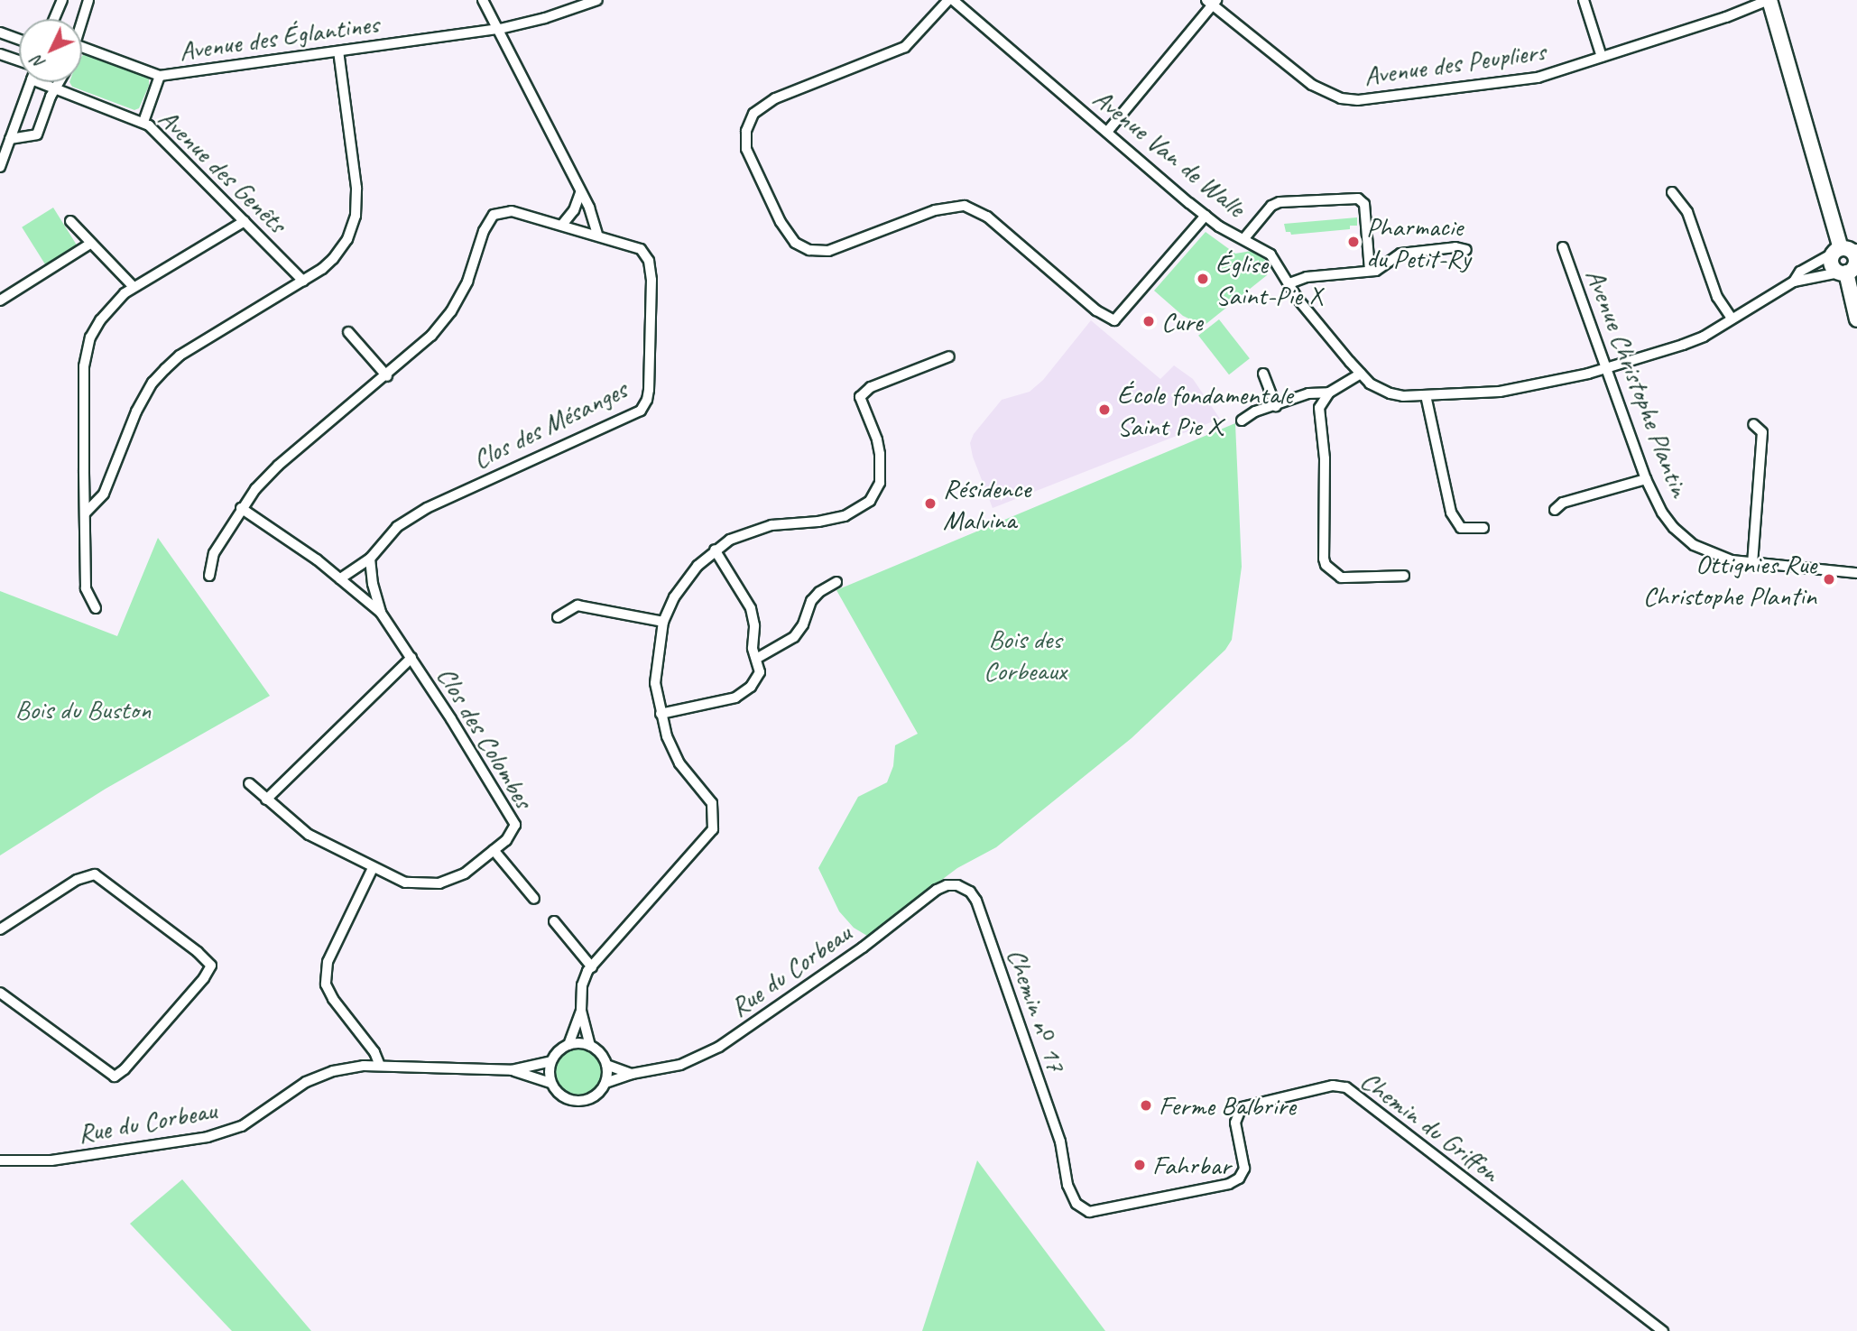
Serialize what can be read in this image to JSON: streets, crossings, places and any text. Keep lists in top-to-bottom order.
{
  "streets": {
    "street": [
      "Avenue des Églantines",
      "Avenue des Peupliers",
      "Avenue Van de Walle",
      "Avenue des Genêts",
      "Avenue Christophe Plantin",
      "Clos des Mésanges",
      "Clos des Colombes",
      "Rue du Corbeau",
      "Chemin nᵒ 17",
      "Chemin du Griffon"
    ]
  },
  "crossings": [
    ["Avenue Van de Walle", "Avenue Christophe Plantin"],
    ["Rue du Corbeau", "Chemin nᵒ 17"],
    ["Chemin nᵒ 17", "Chemin du Griffon"]
  ],
  "parks": ["Bois des Corbeaux", "Bois du Buston"],
  "places": [
    "Pharmacie du Petit-Ry",
    "Église Saint-Pie X",
    "Cure",
    "École fondamentale Saint Pie X",
    "Résidence Malvina",
    "Ottignies Rue Christophe Plantin",
    "Ferme Balbrire",
    "Fahrbar"
  ],
  "north": "bottom left"
}
